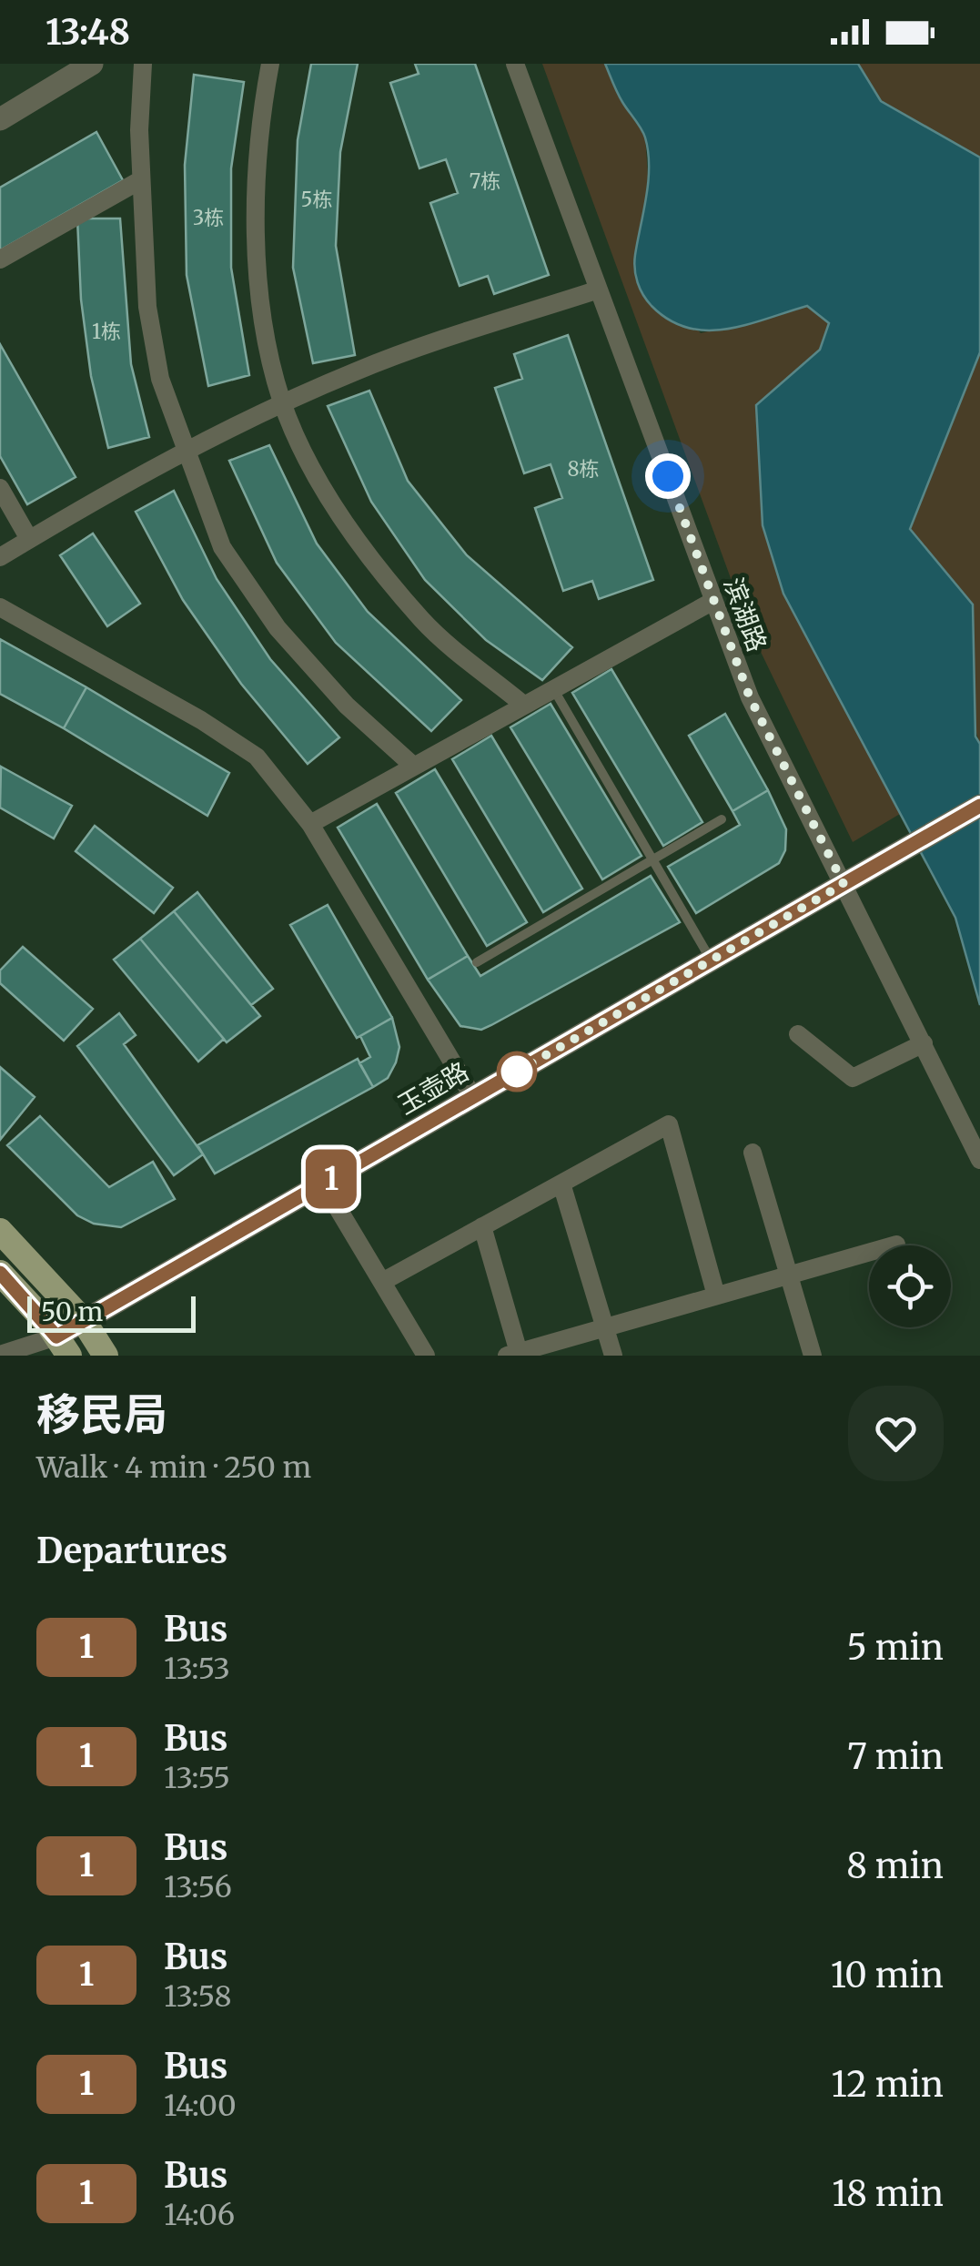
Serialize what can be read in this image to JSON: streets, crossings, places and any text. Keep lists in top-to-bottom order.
{
  "streets": {
    "street": ["滨湖路", "玉壶路"]
  },
  "crossings": [
    ["滨湖路", "玉壶路"]
  ],
  "lines": ["bus line 1"],
  "house_numbers": [
    "7栋",
    "5栋",
    "3栋",
    "1栋",
    "8栋"
  ],
  "scale_bar": "50 m",
  "page": {
    "status": "13:48",
    "on_map": "1",
    "scale": "50 m",
    "heading": [
      ["移民局", "Walk · 4 min · 250 m"],
      "Departures"
    ],
    "list": [
      {
        "mark": "1",
        "name": "Bus",
        "note": "13:53",
        "value": "5 min"
      },
      {
        "mark": "1",
        "name": "Bus",
        "note": "13:55",
        "value": "7 min"
      },
      {
        "mark": "1",
        "name": "Bus",
        "note": "13:56",
        "value": "8 min"
      },
      {
        "mark": "1",
        "name": "Bus",
        "note": "13:58",
        "value": "10 min"
      },
      {
        "mark": "1",
        "name": "Bus",
        "note": "14:00",
        "value": "12 min"
      },
      {
        "mark": "1",
        "name": "Bus",
        "note": "14:06",
        "value": "18 min"
      }
    ]
  }
}
